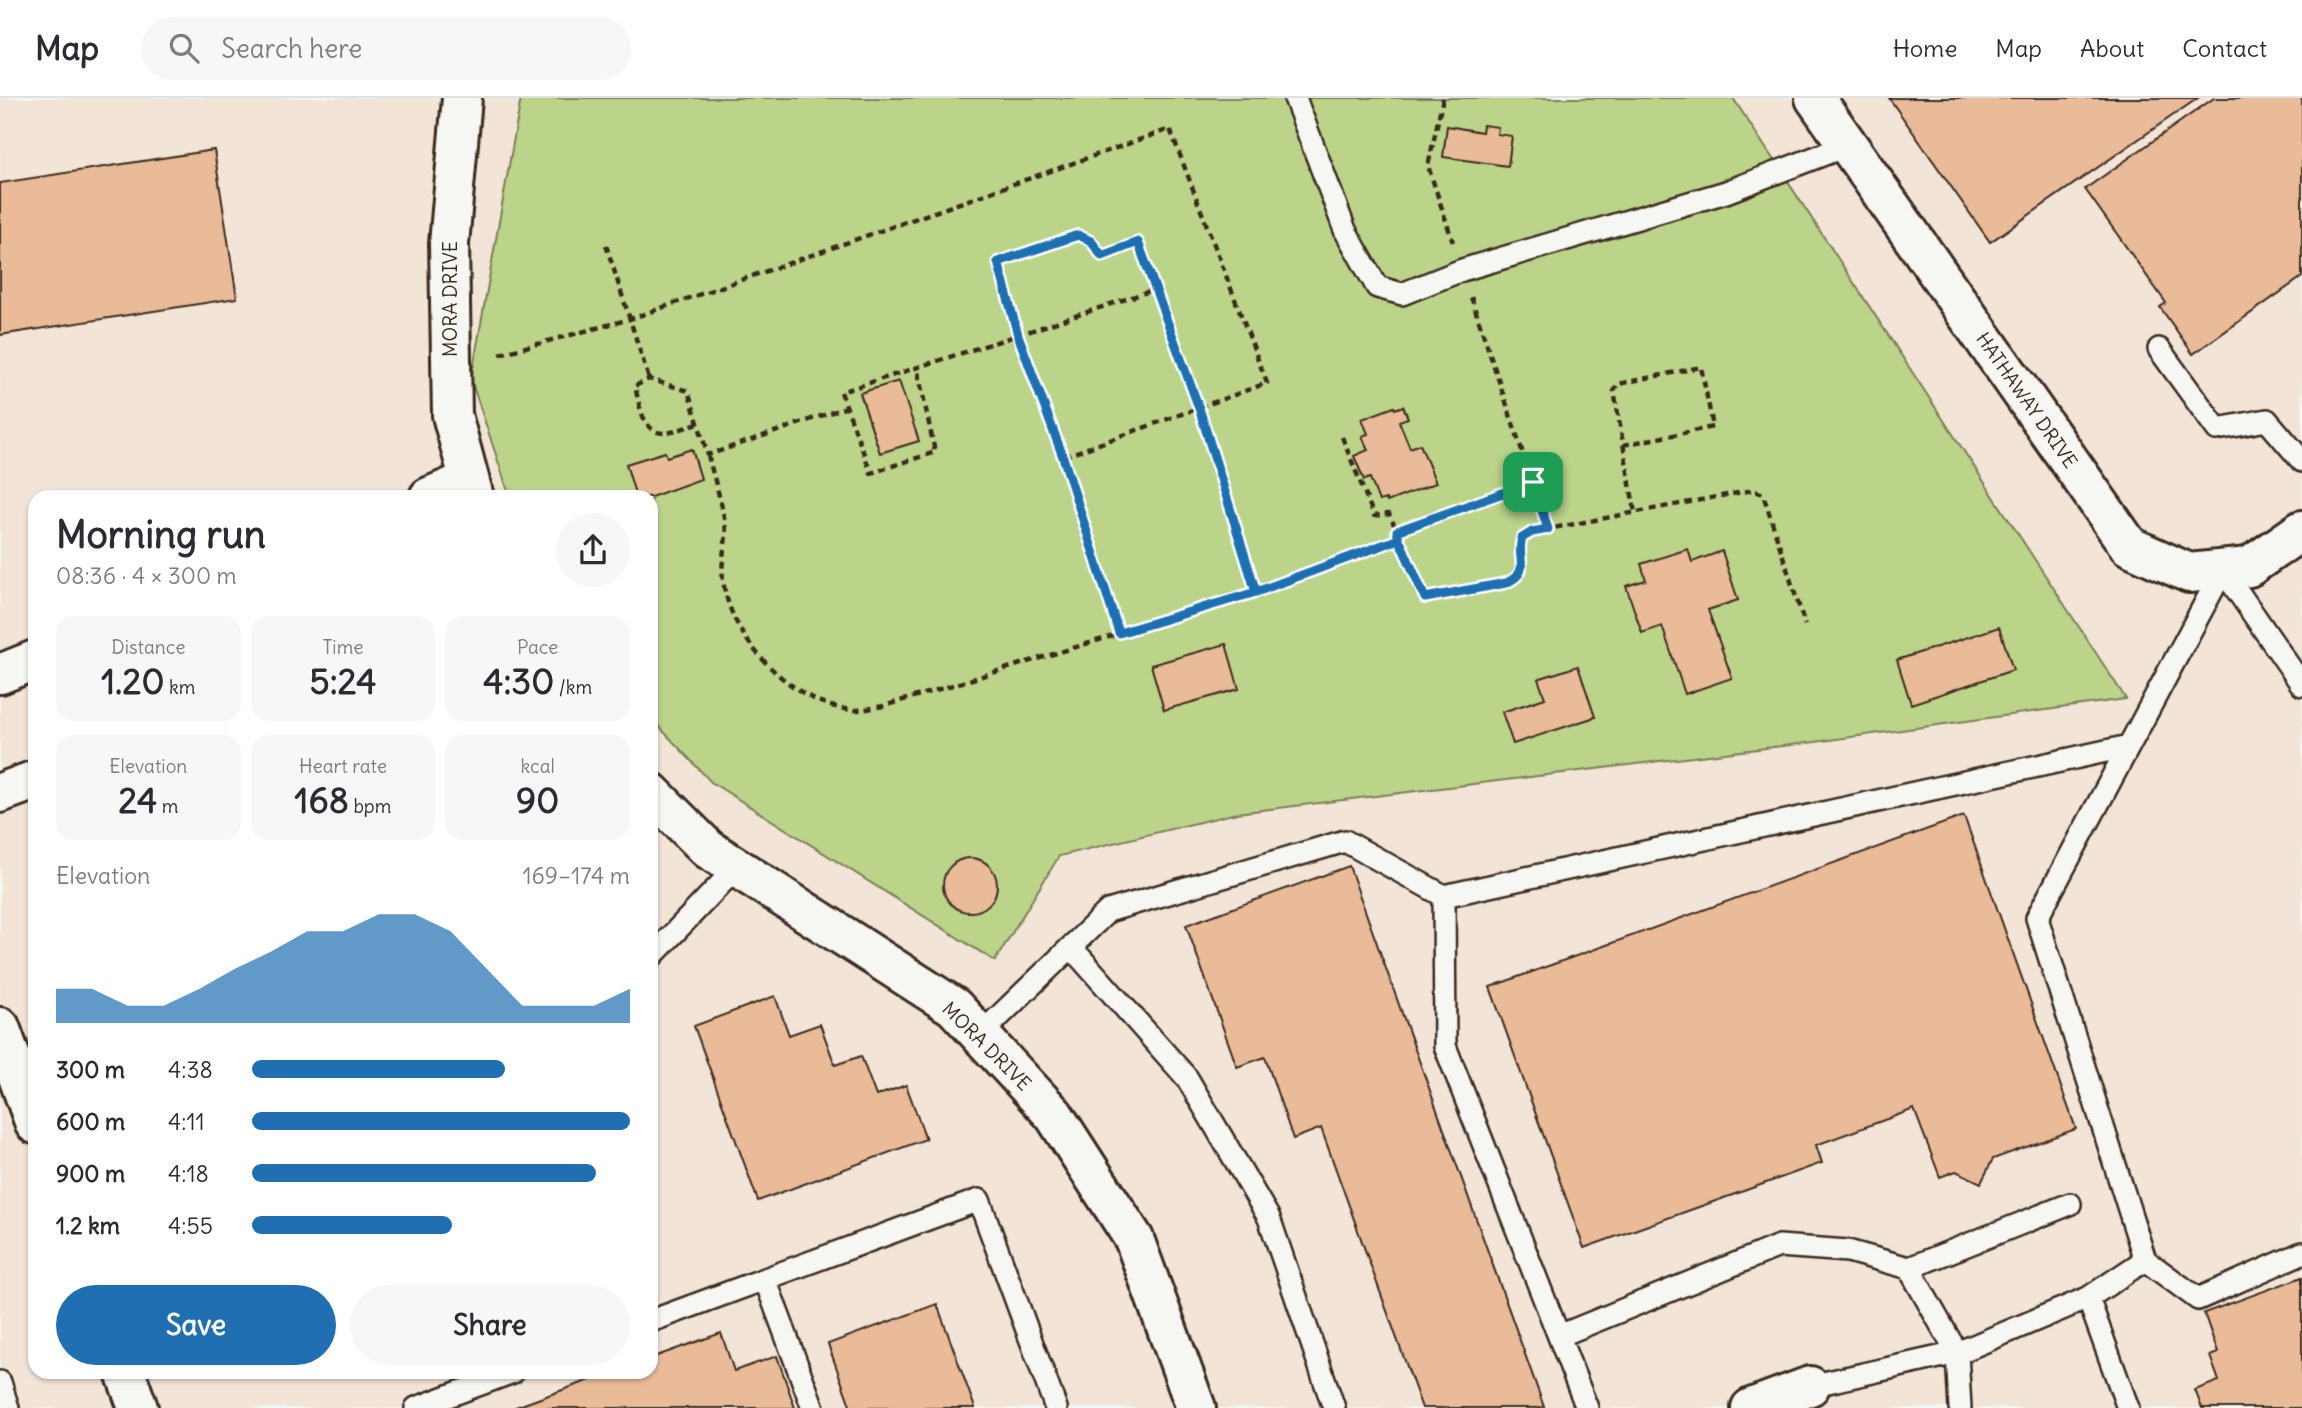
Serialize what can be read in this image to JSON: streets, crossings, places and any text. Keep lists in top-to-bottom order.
{
  "streets": {
    "street": ["MORA DRIVE", "HATHAWAY DRIVE"]
  },
  "page": {
    "header": "Map",
    "search": "Search here",
    "nav": [
      "Home",
      "Map",
      "About",
      "Contact"
    ],
    "heading": ["Morning run", "08:36 · 4 × 300 m"],
    "stats": [
      ["Distance", "1.20 km"],
      ["Time", "5:24"],
      ["Pace", "4:30 /km"],
      ["Elevation", "24 m"],
      ["Heart rate", "168 bpm"],
      ["kcal", "90"]
    ],
    "chart": ["Elevation", "169–174 m"],
    "list": [
      {
        "name": "300 m",
        "note": "4:38"
      },
      {
        "name": "600 m",
        "note": "4:11"
      },
      {
        "name": "900 m",
        "note": "4:18"
      },
      {
        "name": "1.2 km",
        "note": "4:55"
      }
    ],
    "buttons": ["Save", "Share"]
  }
}
